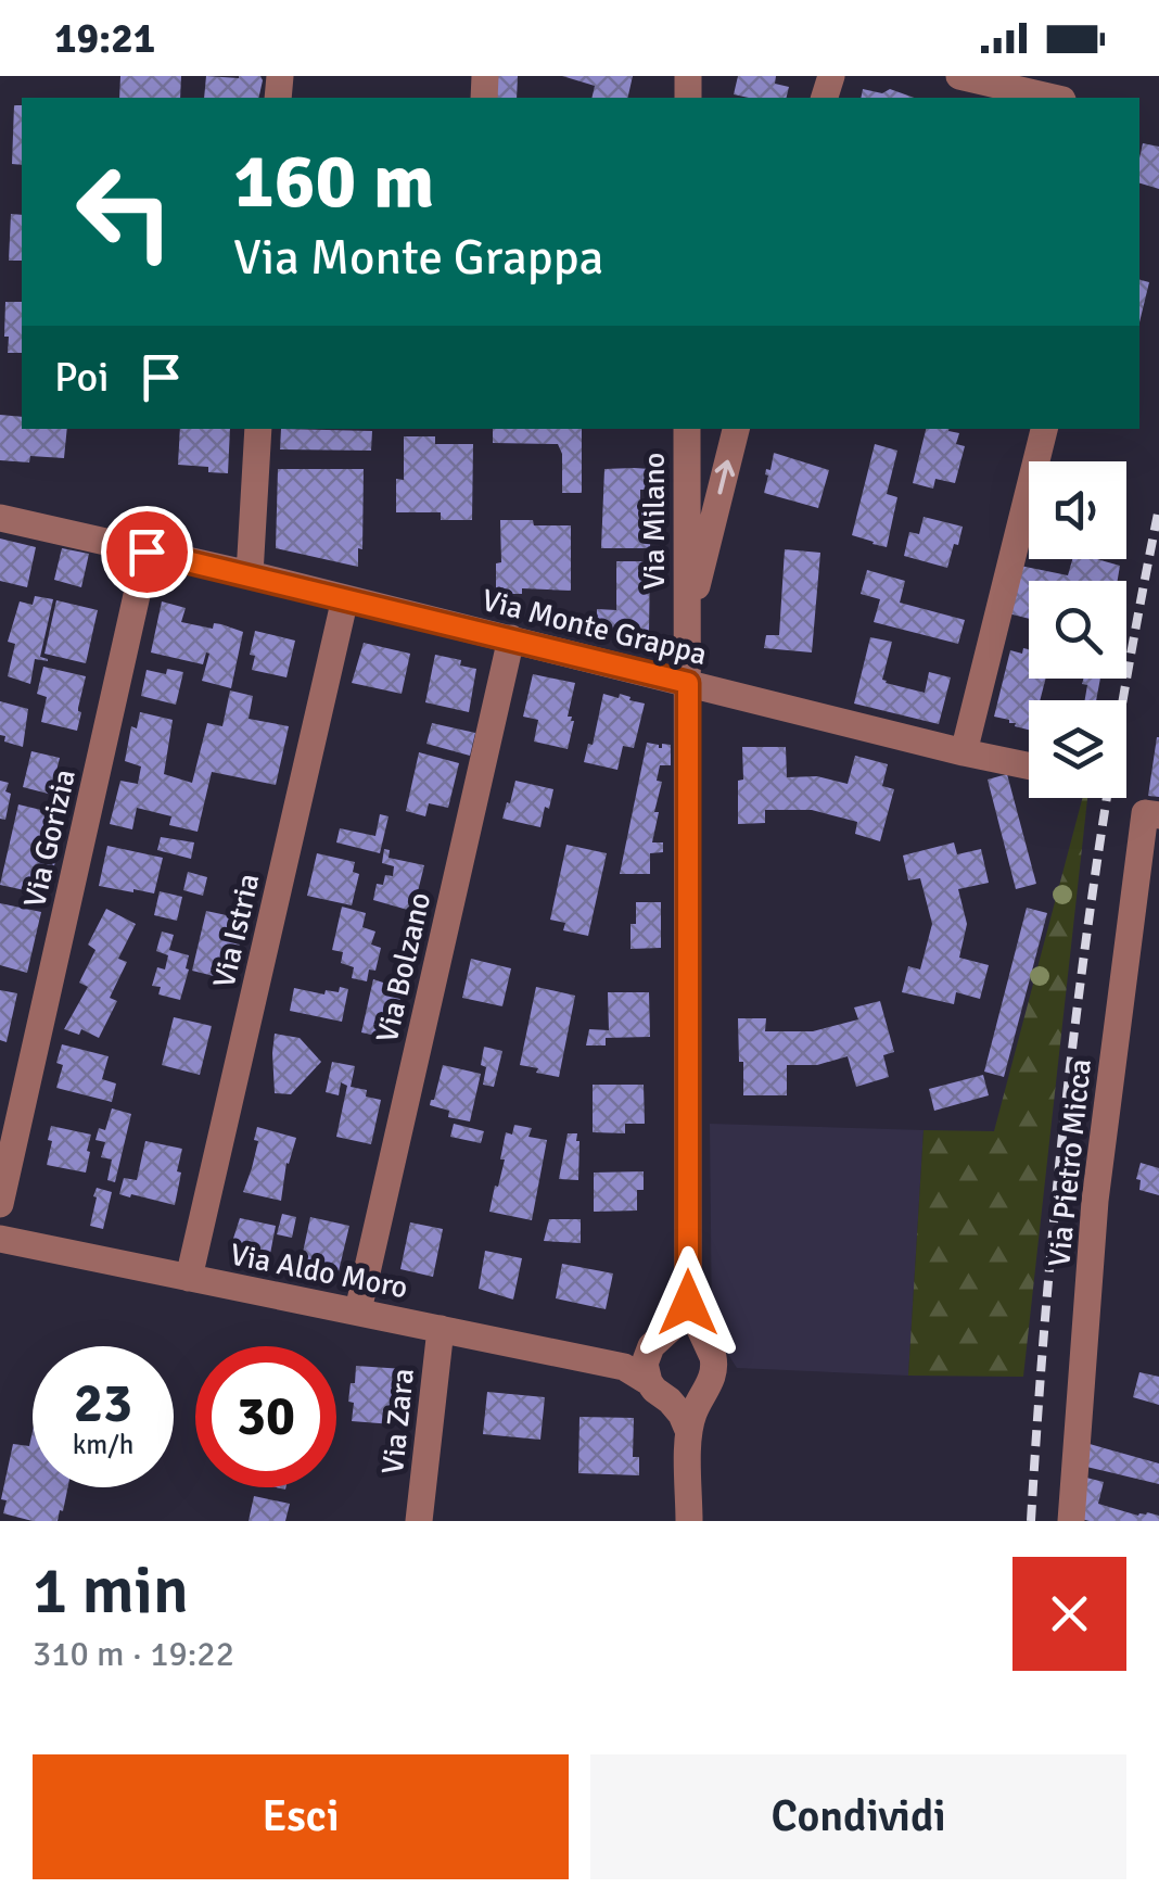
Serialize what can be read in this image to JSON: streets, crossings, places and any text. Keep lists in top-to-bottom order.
{
  "streets": {
    "street": [
      "Via Milano",
      "Via Monte Grappa",
      "Via Gorizia",
      "Via Istria",
      "Via Bolzano",
      "Via Pietro Micca",
      "Via Aldo Moro",
      "Via Zara"
    ]
  },
  "crossings": [
    ["Via Milano", "Via Monte Grappa"],
    ["Via Monte Grappa", "Via Gorizia"],
    ["Via Monte Grappa", "Via Istria"],
    ["Via Monte Grappa", "Via Bolzano"],
    ["Via Istria", "Via Aldo Moro"],
    ["Via Bolzano", "Via Aldo Moro"],
    ["Via Aldo Moro", "Via Zara"]
  ],
  "page": {
    "status": "19:21",
    "turn": ["160 m", "Via Monte Grappa"],
    "then": "Poi",
    "speed": "23 km/h",
    "limit": "30",
    "heading": ["1 min", "310 m · 19:22"],
    "buttons": ["Esci", "Condividi"]
  }
}
